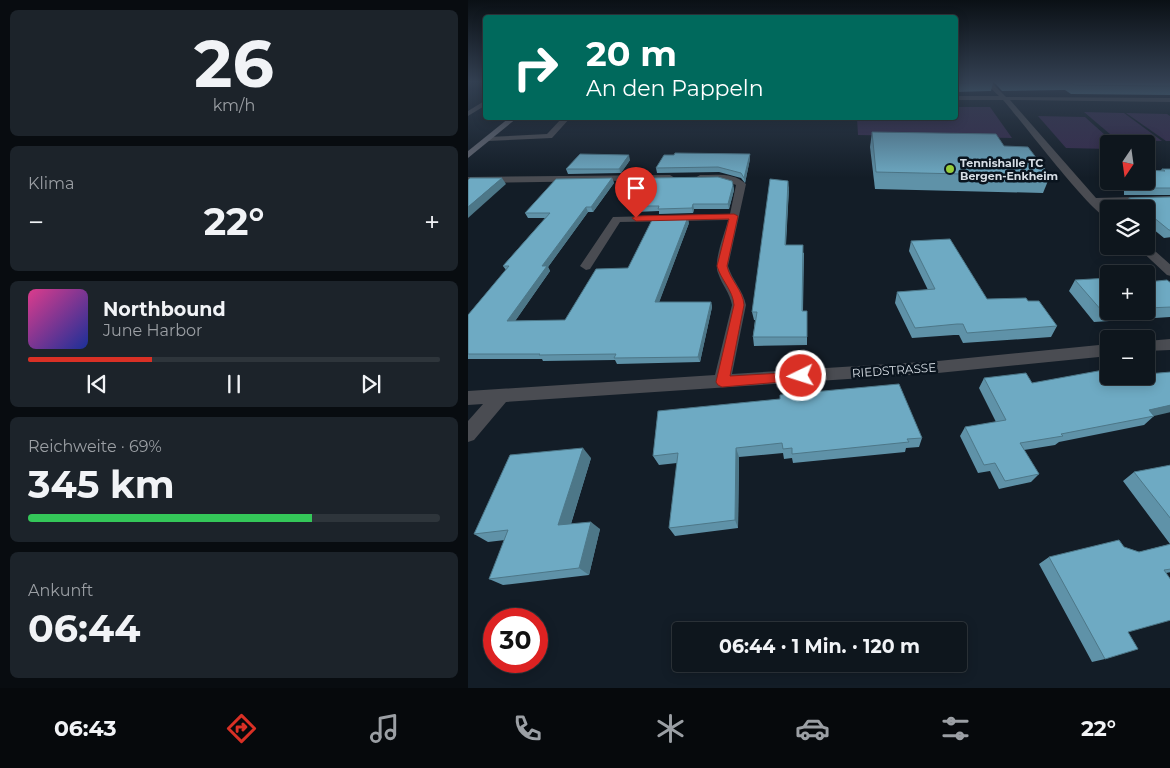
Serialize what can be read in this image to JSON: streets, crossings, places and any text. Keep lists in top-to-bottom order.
{
  "streets": {
    "street": ["RIEDSTRASSE"]
  },
  "places": ["Tennishalle TC Bergen-Enkheim"],
  "north": "bottom",
  "page": {
    "tile": [
      ["26", "km/h"],
      "Klima",
      ["Reichweite · 69%", "345 km"],
      ["Ankunft", "06:44"]
    ],
    "turn": ["20 m", "An den Pappeln"],
    "map_buttons": ["+", "−"],
    "heat": ["−", "22°", "+"],
    "song": ["Northbound", "June Harbor"],
    "limit": "30",
    "trip": "06:44 · 1 Min. · 120 m",
    "tabs": ["06:43", "22°"]
  }
}
